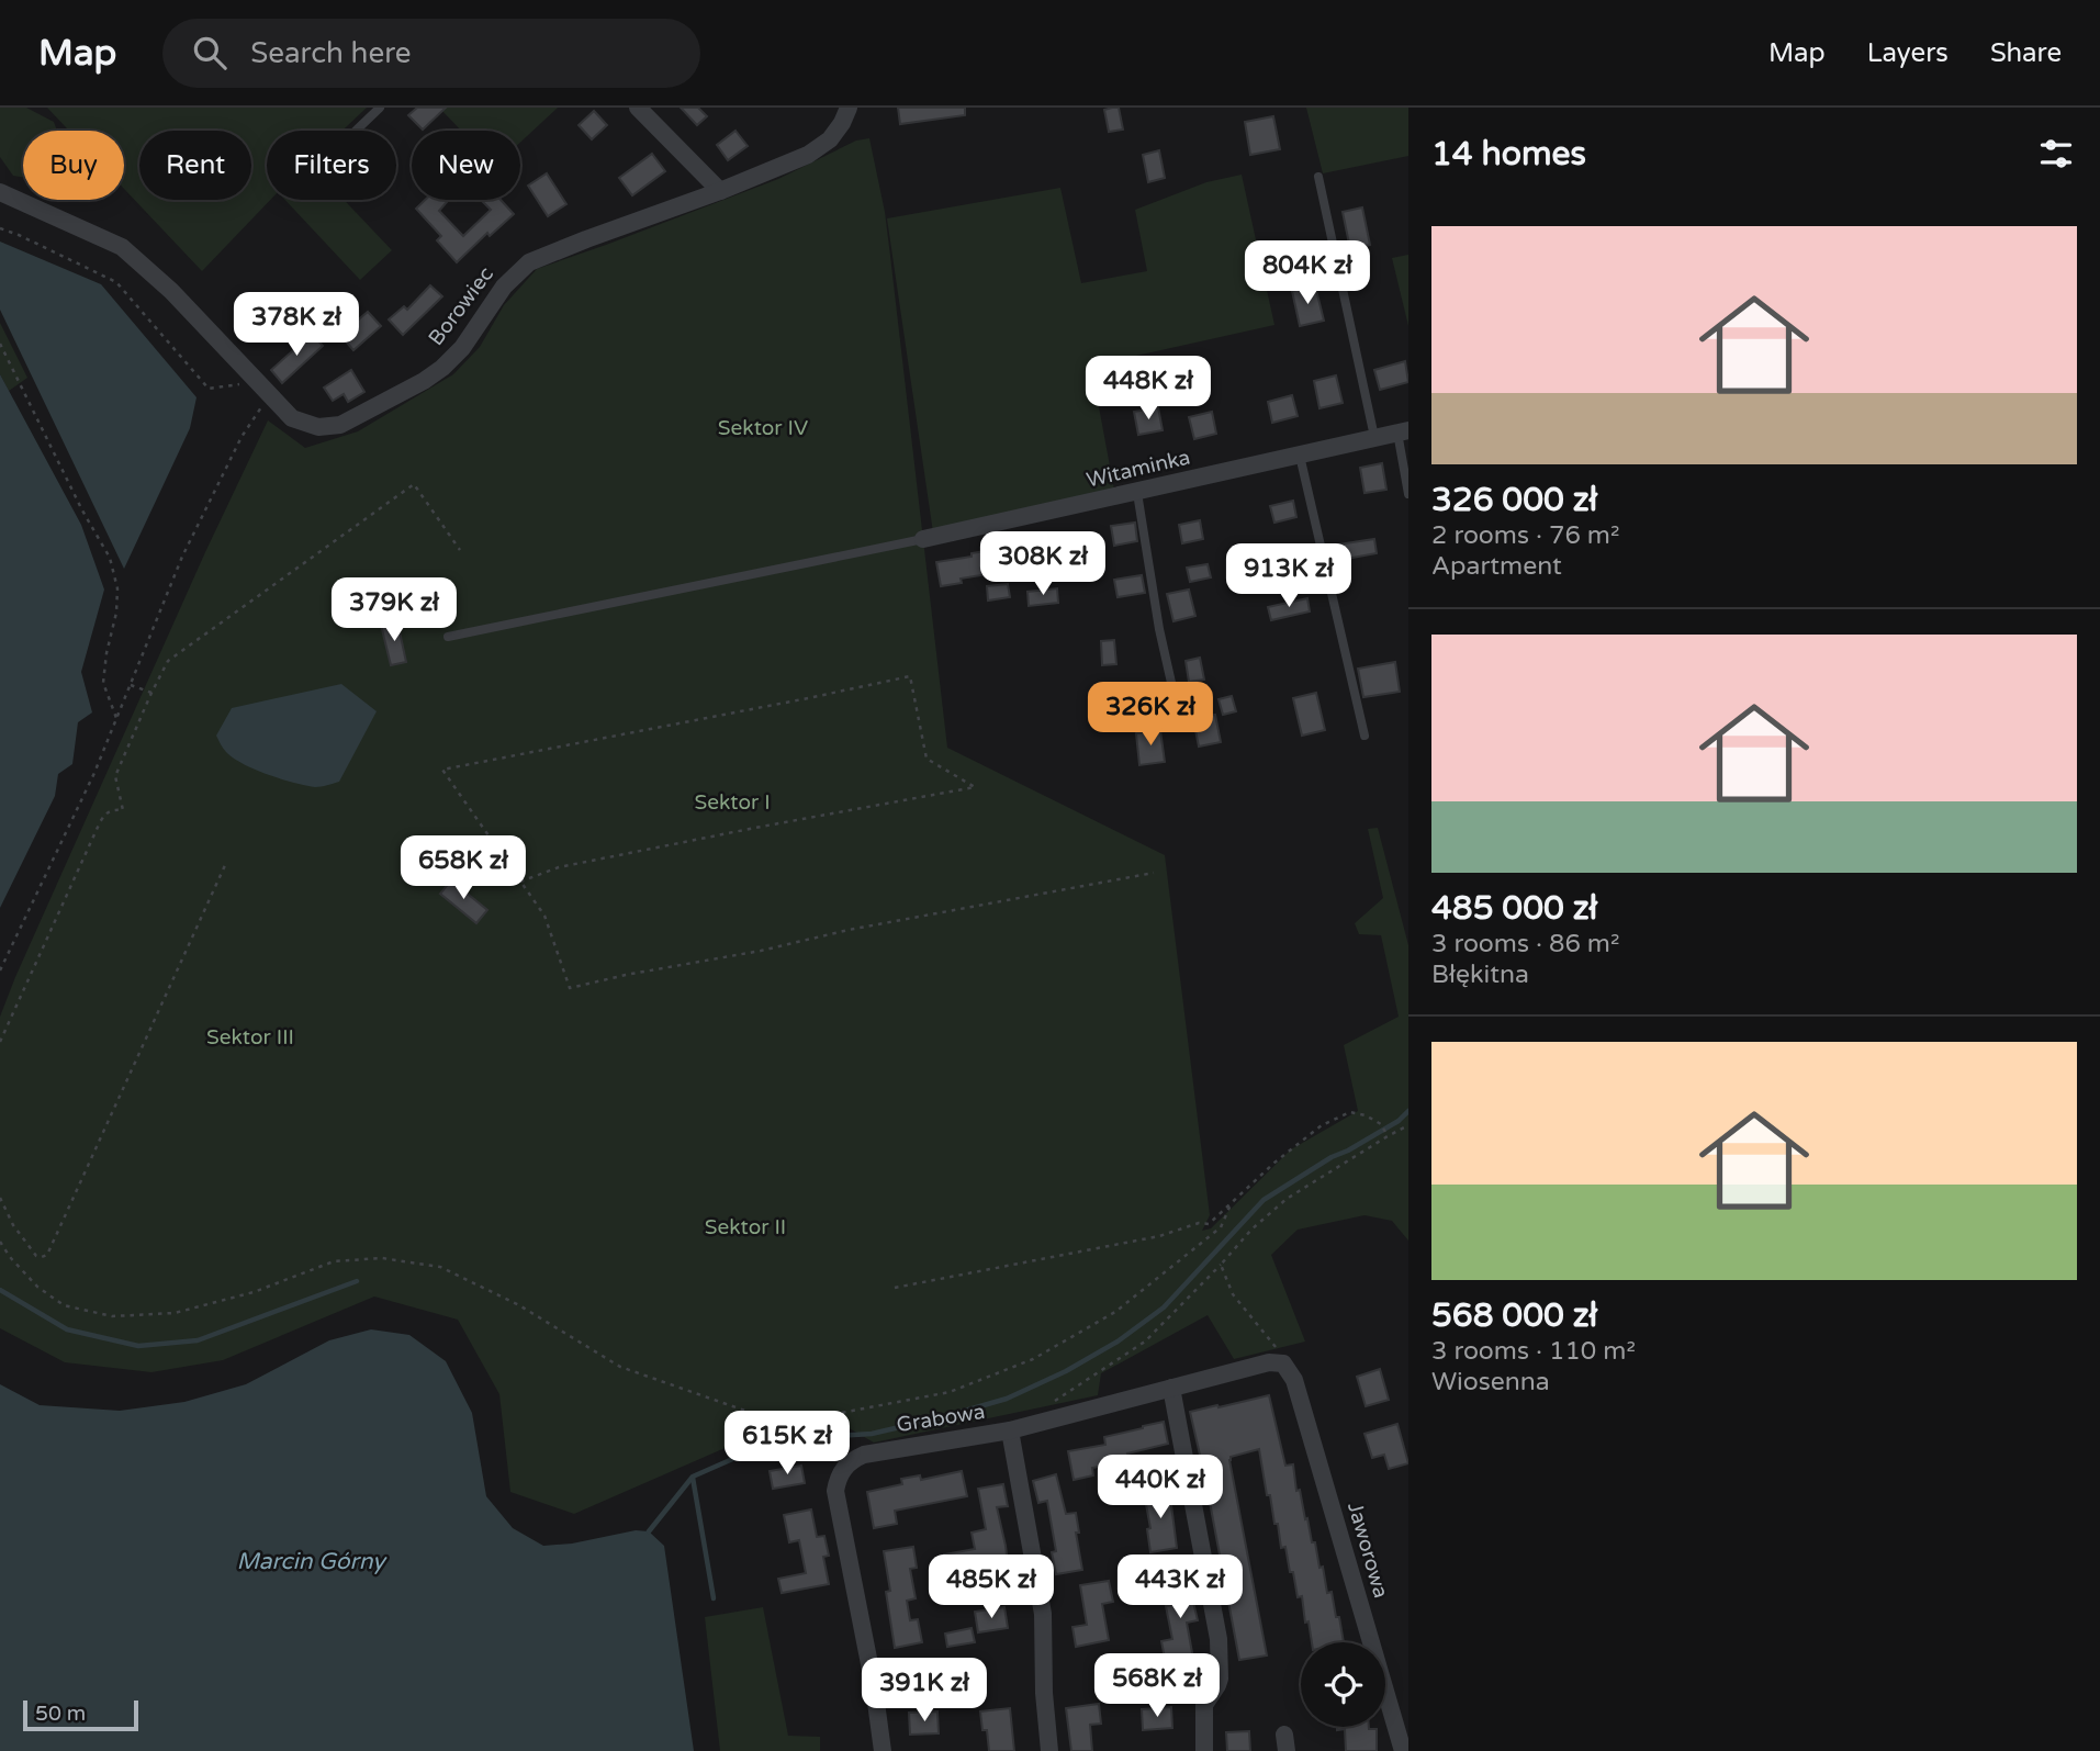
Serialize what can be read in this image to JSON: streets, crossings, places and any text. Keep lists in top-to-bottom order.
{
  "streets": {
    "street": [
      "Borowiec",
      "Witaminka",
      "Grabowa",
      "Jaworowa"
    ]
  },
  "crossings": [
    ["Grabowa", "Jaworowa"]
  ],
  "water": ["Marcin Górny"],
  "parks": [
    "Sektor IV",
    "Sektor I",
    "Sektor III",
    "Sektor II"
  ],
  "scale_bar": "50 m",
  "page": {
    "header": "Map",
    "search": "Search here",
    "nav": ["Map", "Layers", "Share"],
    "heading": "14 homes",
    "chip": [
      "Buy",
      "Rent",
      "Filters",
      "New"
    ],
    "list": [
      {
        "name": "326 000 zł",
        "note": "2 rooms · 76 m² · Apartment"
      },
      {
        "name": "485 000 zł",
        "note": "3 rooms · 86 m² · Błękitna"
      },
      {
        "name": "568 000 zł",
        "note": "3 rooms · 110 m² · Wiosenna"
      }
    ],
    "price": [
      "804K zł",
      "378K zł",
      "448K zł",
      "308K zł",
      "913K zł",
      "379K zł",
      "326K zł",
      "658K zł",
      "615K zł",
      "440K zł",
      "485K zł",
      "443K zł",
      "568K zł",
      "391K zł"
    ],
    "scale": "50 m"
  }
}
